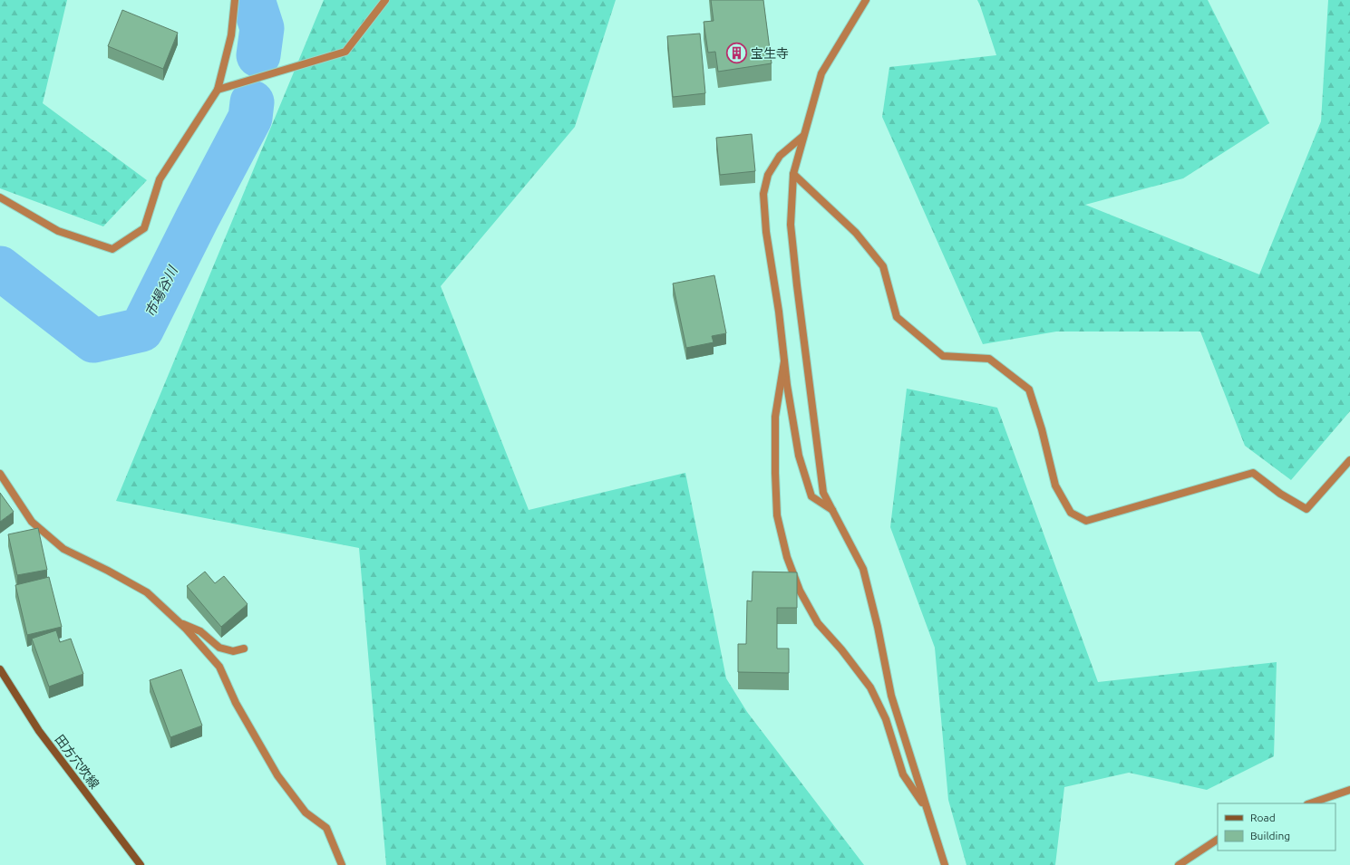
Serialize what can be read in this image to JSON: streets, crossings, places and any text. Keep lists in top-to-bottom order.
{
  "streets": {
    "main road": ["田方穴吹線"]
  },
  "water": ["市場谷川"],
  "places": {
    "building": ["宝生寺"]
  },
  "legend": ["Road", "Building"]
}
